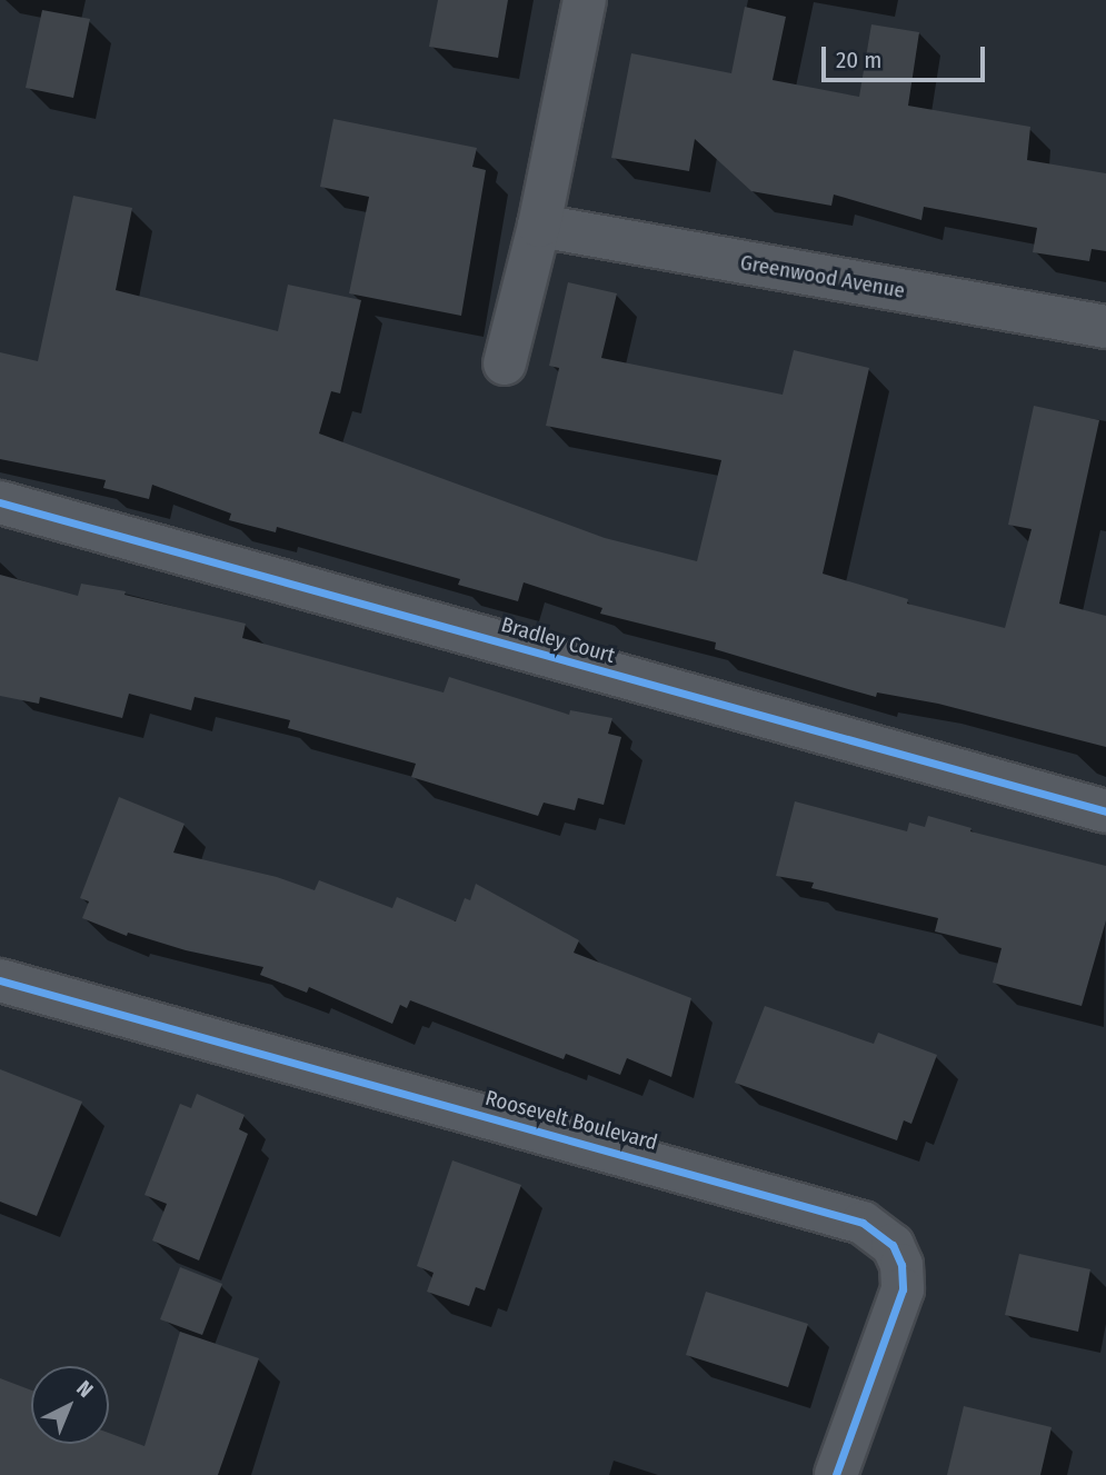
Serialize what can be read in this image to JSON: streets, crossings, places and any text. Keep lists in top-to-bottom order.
{
  "streets": {
    "street": ["Greenwood Avenue", "Bradley Court", "Roosevelt Boulevard"]
  },
  "scale_bar": "20 m",
  "north": "top right"
}
